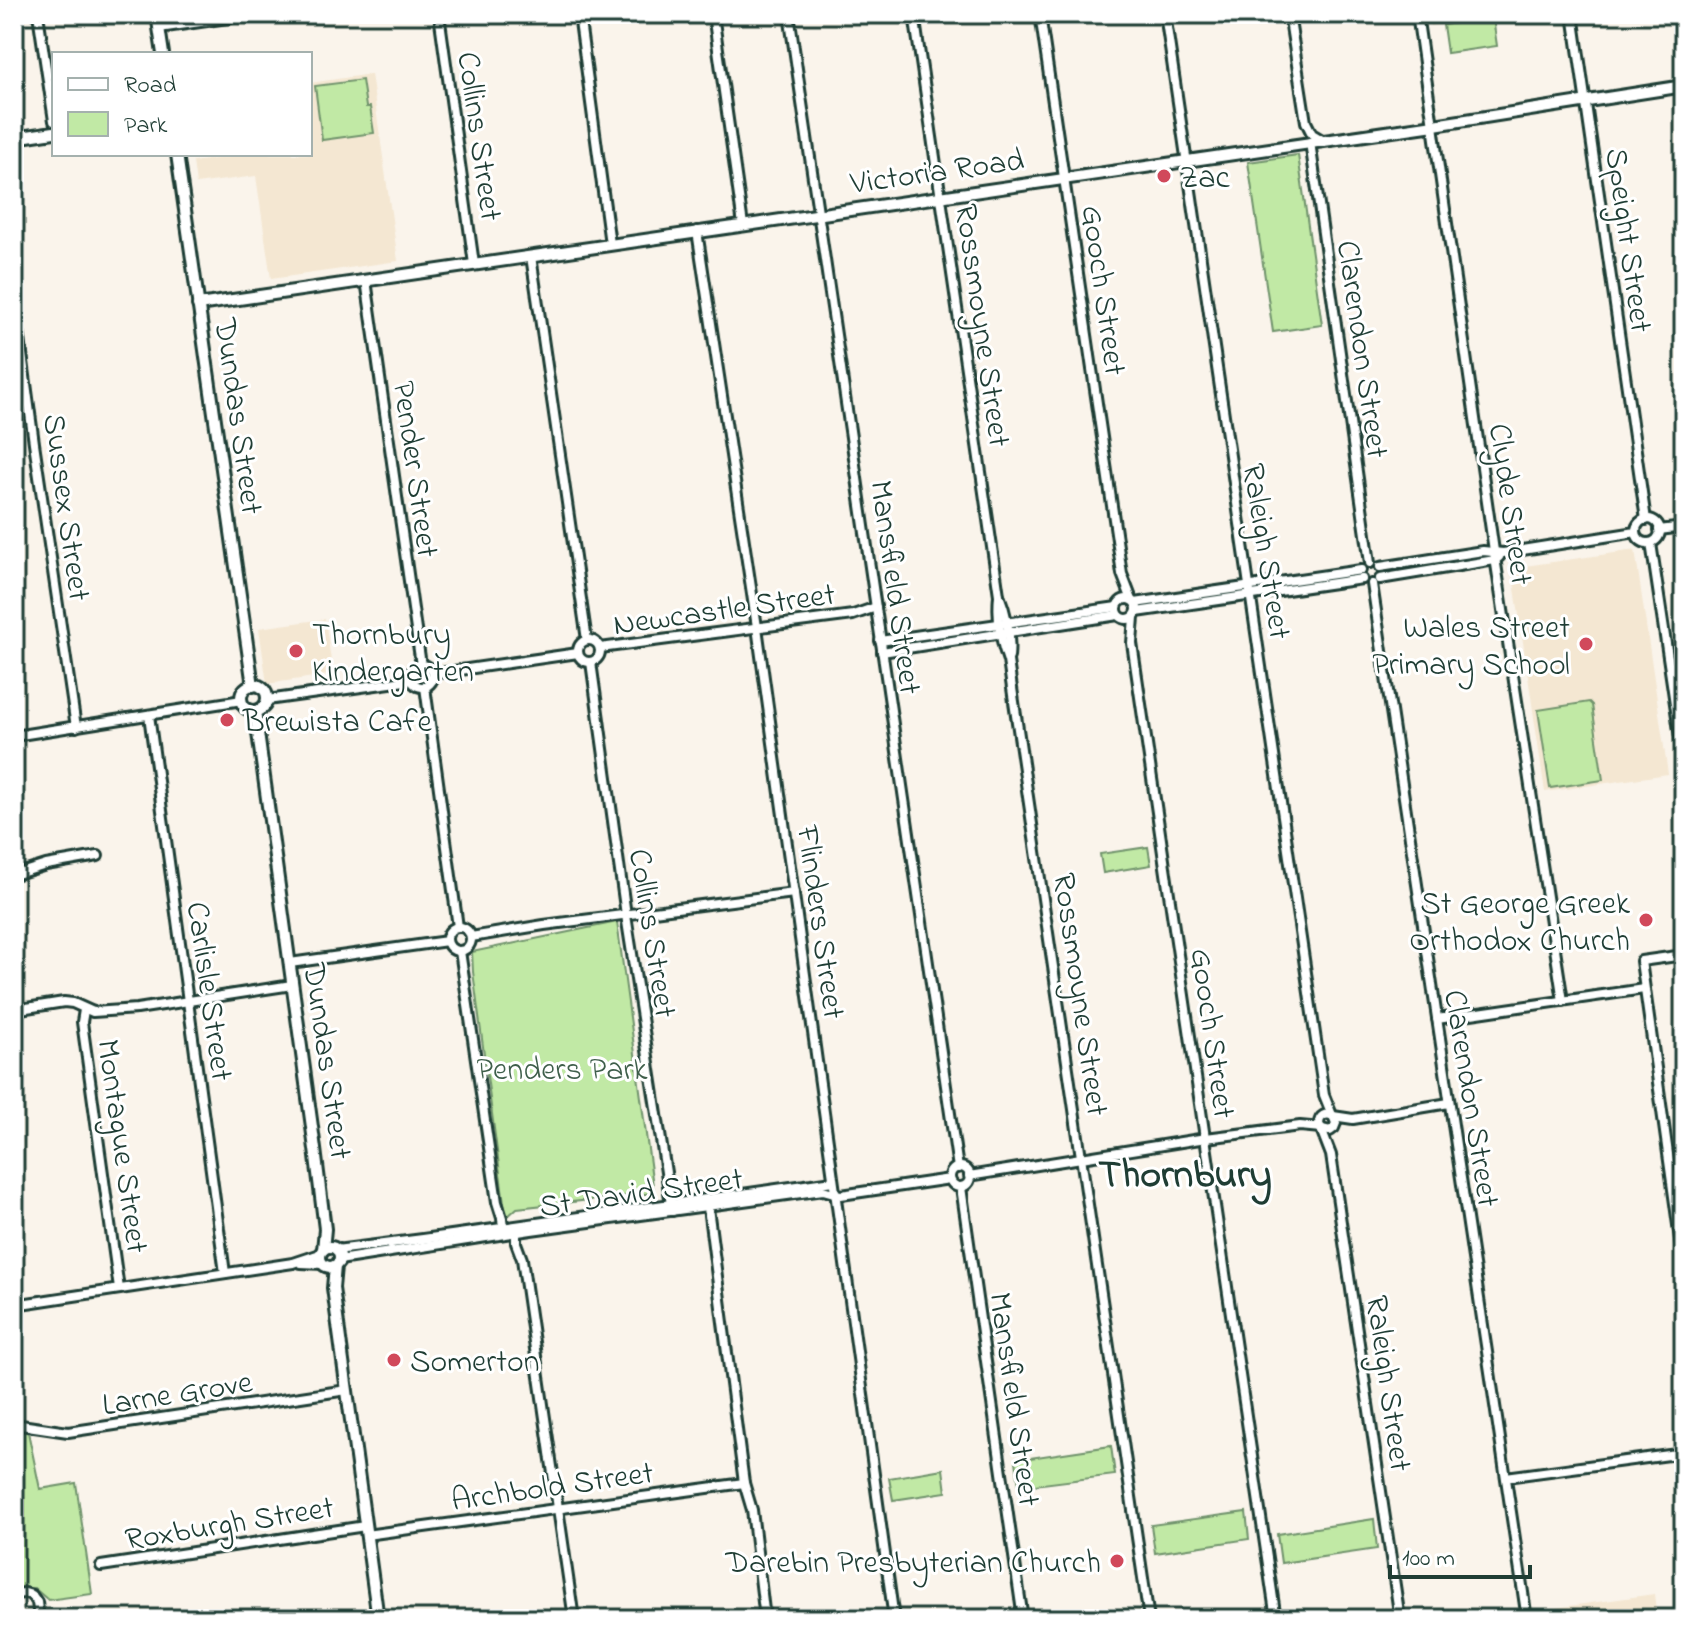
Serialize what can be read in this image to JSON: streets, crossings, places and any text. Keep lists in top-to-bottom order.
{
  "streets": {
    "street": [
      "Collins Street",
      "Victoria Road",
      "Speight Street",
      "Gooch Street",
      "Rossmoyne Street",
      "Clarendon Street",
      "Dundas Street",
      "Pender Street",
      "Clyde Street",
      "Sussex Street",
      "Raleigh Street",
      "Mansfield Street",
      "Newcastle Street",
      "Flinders Street",
      "Carlisle Street",
      "Montague Street",
      "St David Street",
      "Larne Grove",
      "Archbold Street",
      "Roxburgh Street"
    ]
  },
  "crossings": [
    ["Collins Street", "Victoria Road"],
    ["Collins Street", "Newcastle Street"],
    ["Collins Street", "St David Street"],
    ["Victoria Road", "Speight Street"],
    ["Victoria Road", "Gooch Street"],
    ["Victoria Road", "Rossmoyne Street"],
    ["Victoria Road", "Clarendon Street"],
    ["Victoria Road", "Dundas Street"],
    ["Victoria Road", "Pender Street"],
    ["Victoria Road", "Clyde Street"],
    ["Victoria Road", "Raleigh Street"],
    ["Victoria Road", "Mansfield Street"],
    ["Victoria Road", "Flinders Street"],
    ["Dundas Street", "St David Street"],
    ["Dundas Street", "Larne Grove"],
    ["Dundas Street", "Archbold Street"],
    ["Dundas Street", "Roxburgh Street"],
    ["Pender Street", "Newcastle Street"],
    ["Mansfield Street", "Newcastle Street"],
    ["Mansfield Street", "St David Street"],
    ["Newcastle Street", "Flinders Street"],
    ["Flinders Street", "St David Street"],
    ["Carlisle Street", "St David Street"],
    ["Montague Street", "St David Street"],
    ["Archbold Street", "Roxburgh Street"]
  ],
  "districts": ["Thornbury"],
  "parks": ["Penders Park"],
  "places": [
    "Zac",
    "Wales Street Primary School",
    "Thornbury Kindergarten",
    "Brewista Cafe",
    "St George Greek Orthodox Church",
    "Somerton",
    "Darebin Presbyterian Church"
  ],
  "legend": ["Road", "Park"],
  "scale_bar": "100 m"
}
